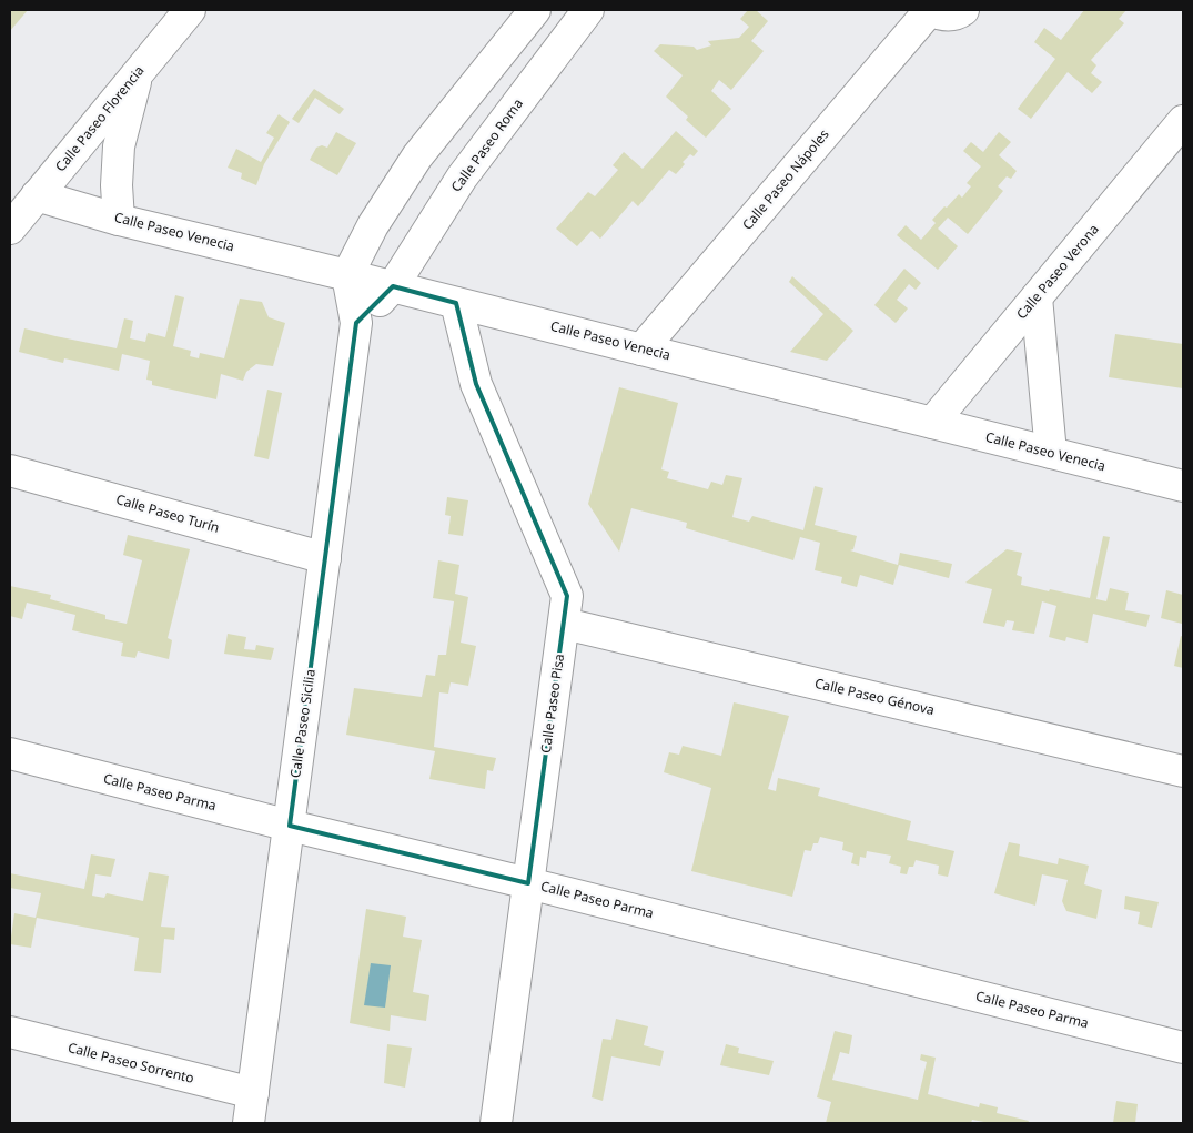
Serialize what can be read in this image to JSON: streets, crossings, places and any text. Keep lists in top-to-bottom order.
{
  "streets": {
    "street": [
      "Calle Paseo Florencia",
      "Calle Paseo Roma",
      "Calle Paseo Nápoles",
      "Calle Paseo Venecia",
      "Calle Paseo Verona",
      "Calle Paseo Turín",
      "Calle Paseo Génova",
      "Calle Paseo Pisa",
      "Calle Paseo Sicilia",
      "Calle Paseo Parma",
      "Calle Paseo Sorrento"
    ]
  },
  "crossings": [
    ["Calle Paseo Florencia", "Calle Paseo Venecia"],
    ["Calle Paseo Roma", "Calle Paseo Venecia"],
    ["Calle Paseo Nápoles", "Calle Paseo Venecia"],
    ["Calle Paseo Venecia", "Calle Paseo Verona"],
    ["Calle Paseo Venecia", "Calle Paseo Pisa"],
    ["Calle Paseo Venecia", "Calle Paseo Sicilia"],
    ["Calle Paseo Turín", "Calle Paseo Sicilia"],
    ["Calle Paseo Génova", "Calle Paseo Pisa"],
    ["Calle Paseo Pisa", "Calle Paseo Parma"],
    ["Calle Paseo Sicilia", "Calle Paseo Parma"],
    ["Calle Paseo Sicilia", "Calle Paseo Sorrento"]
  ]
}
